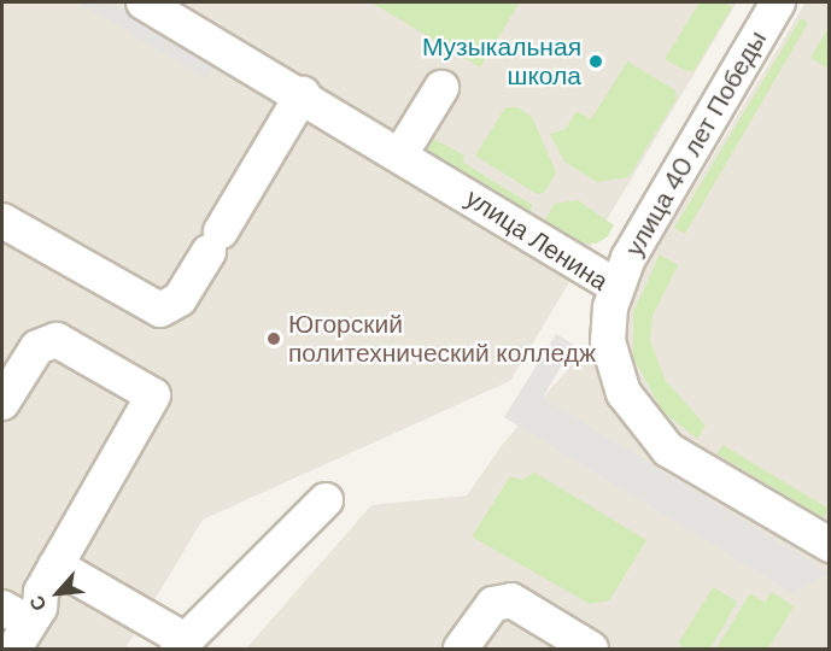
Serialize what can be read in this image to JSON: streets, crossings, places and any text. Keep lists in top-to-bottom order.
{
  "streets": {
    "street": ["улица 40 лет Победы", "улица Ленина"]
  },
  "crossings": [
    ["улица 40 лет Победы", "улица Ленина"]
  ],
  "places": ["Музыкальная школа", "Югорский политехнический колледж"],
  "north": "bottom left"
}
